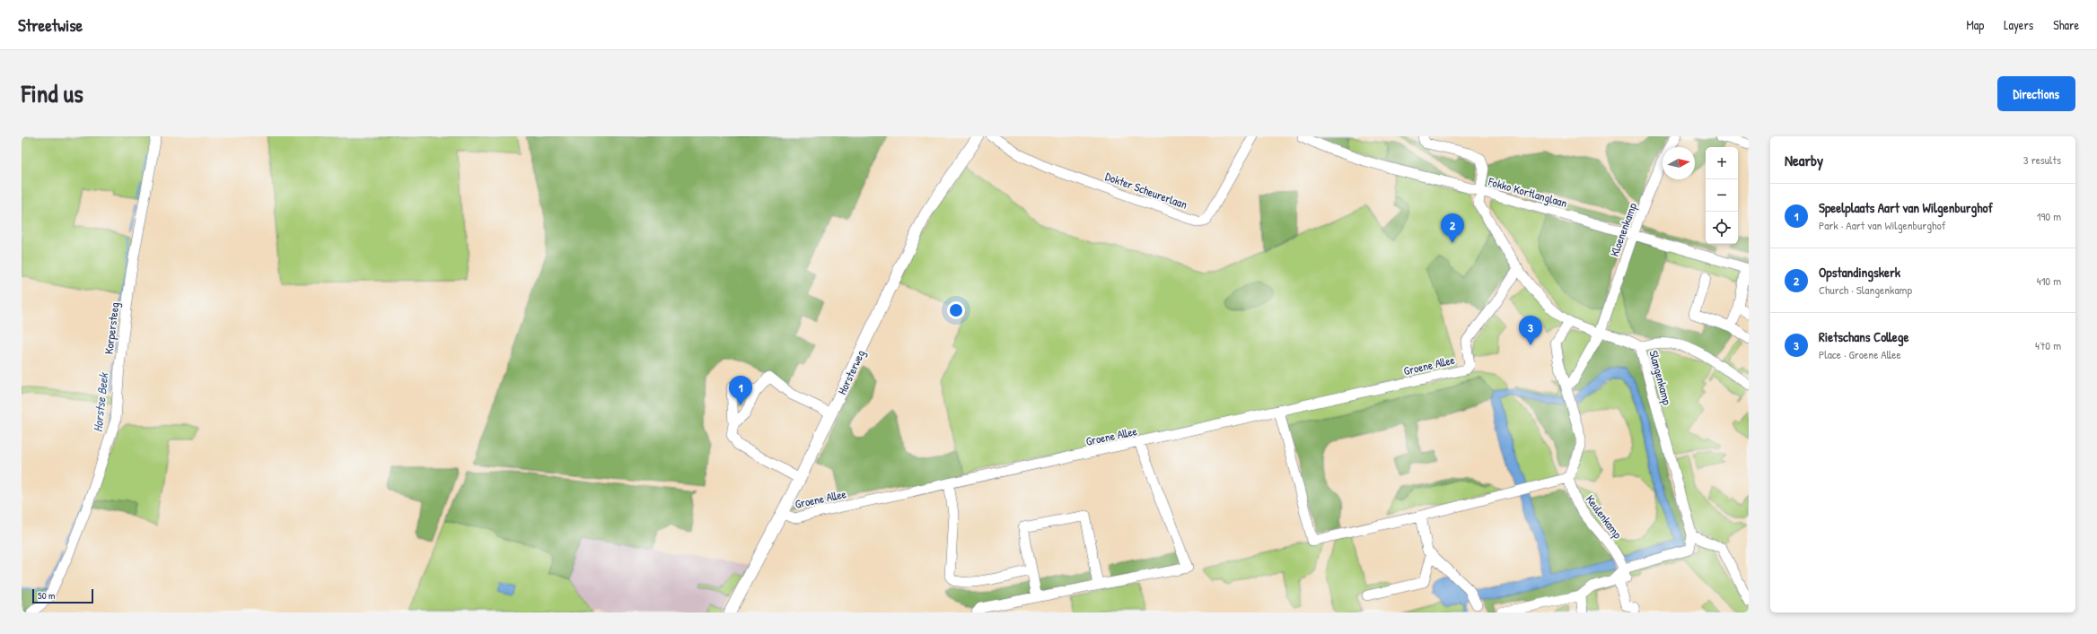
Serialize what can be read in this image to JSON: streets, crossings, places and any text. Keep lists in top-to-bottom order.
{
  "streets": {
    "main road": ["Horsterweg"],
    "street": [
      "Dokter Scheurerlaan",
      "Fokko Kortlanglaan",
      "Kloenenkamp",
      "Korpersteeg",
      "Groene Allee",
      "Slangenkamp",
      "Keulenkamp"
    ]
  },
  "crossings": [
    ["Fokko Kortlanglaan", "Kloenenkamp"],
    ["Fokko Kortlanglaan", "Slangenkamp"],
    ["Kloenenkamp", "Slangenkamp"],
    ["Groene Allee", "Horsterweg"],
    ["Groene Allee", "Slangenkamp"]
  ],
  "water": ["Horstse Beek"],
  "scale_bar": "50 m",
  "north": "right",
  "page": {
    "header": "Streetwise",
    "nav": ["Map", "Layers", "Share"],
    "title": "Find us",
    "buttons": "Directions",
    "heading": ["Nearby", "3 results"],
    "map_buttons": ["+", "−"],
    "list": [
      {
        "mark": "1",
        "name": "Speelplaats Aart van Wilgenburghof",
        "note": "Park · Aart van Wilgenburghof",
        "value": "190 m"
      },
      {
        "mark": "2",
        "name": "Opstandingskerk",
        "note": "Church · Slangenkamp",
        "value": "410 m"
      },
      {
        "mark": "3",
        "name": "Rietschans College",
        "note": "Place · Groene Allee",
        "value": "470 m"
      }
    ],
    "pins": ["2", "3", "1"],
    "scale": "50 m"
  }
}
